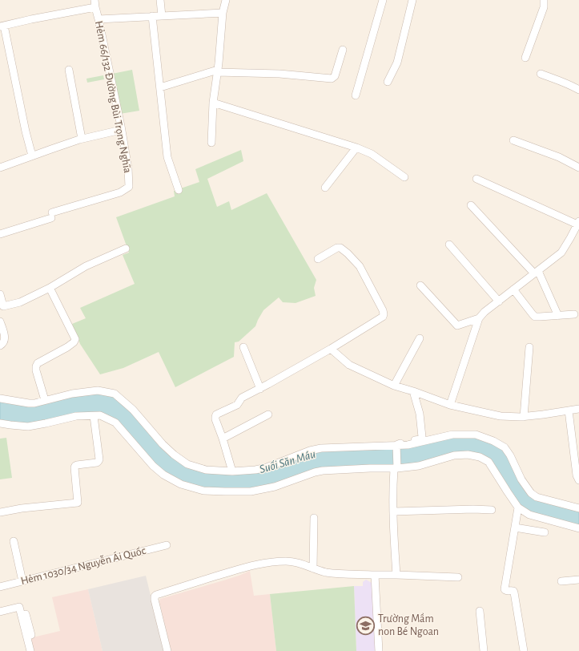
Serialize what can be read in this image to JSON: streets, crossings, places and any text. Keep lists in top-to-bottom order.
{
  "streets": {
    "street": ["Hẻm 66/132 Đường Bùi Trọng Nghĩa", "Hẻm 1030/34 Nguyễn Ái Quốc"]
  },
  "water": ["Suối Săn Máu"],
  "places": {
    "school or university": ["Trường Mầm non Bé Ngoan"]
  }
}
